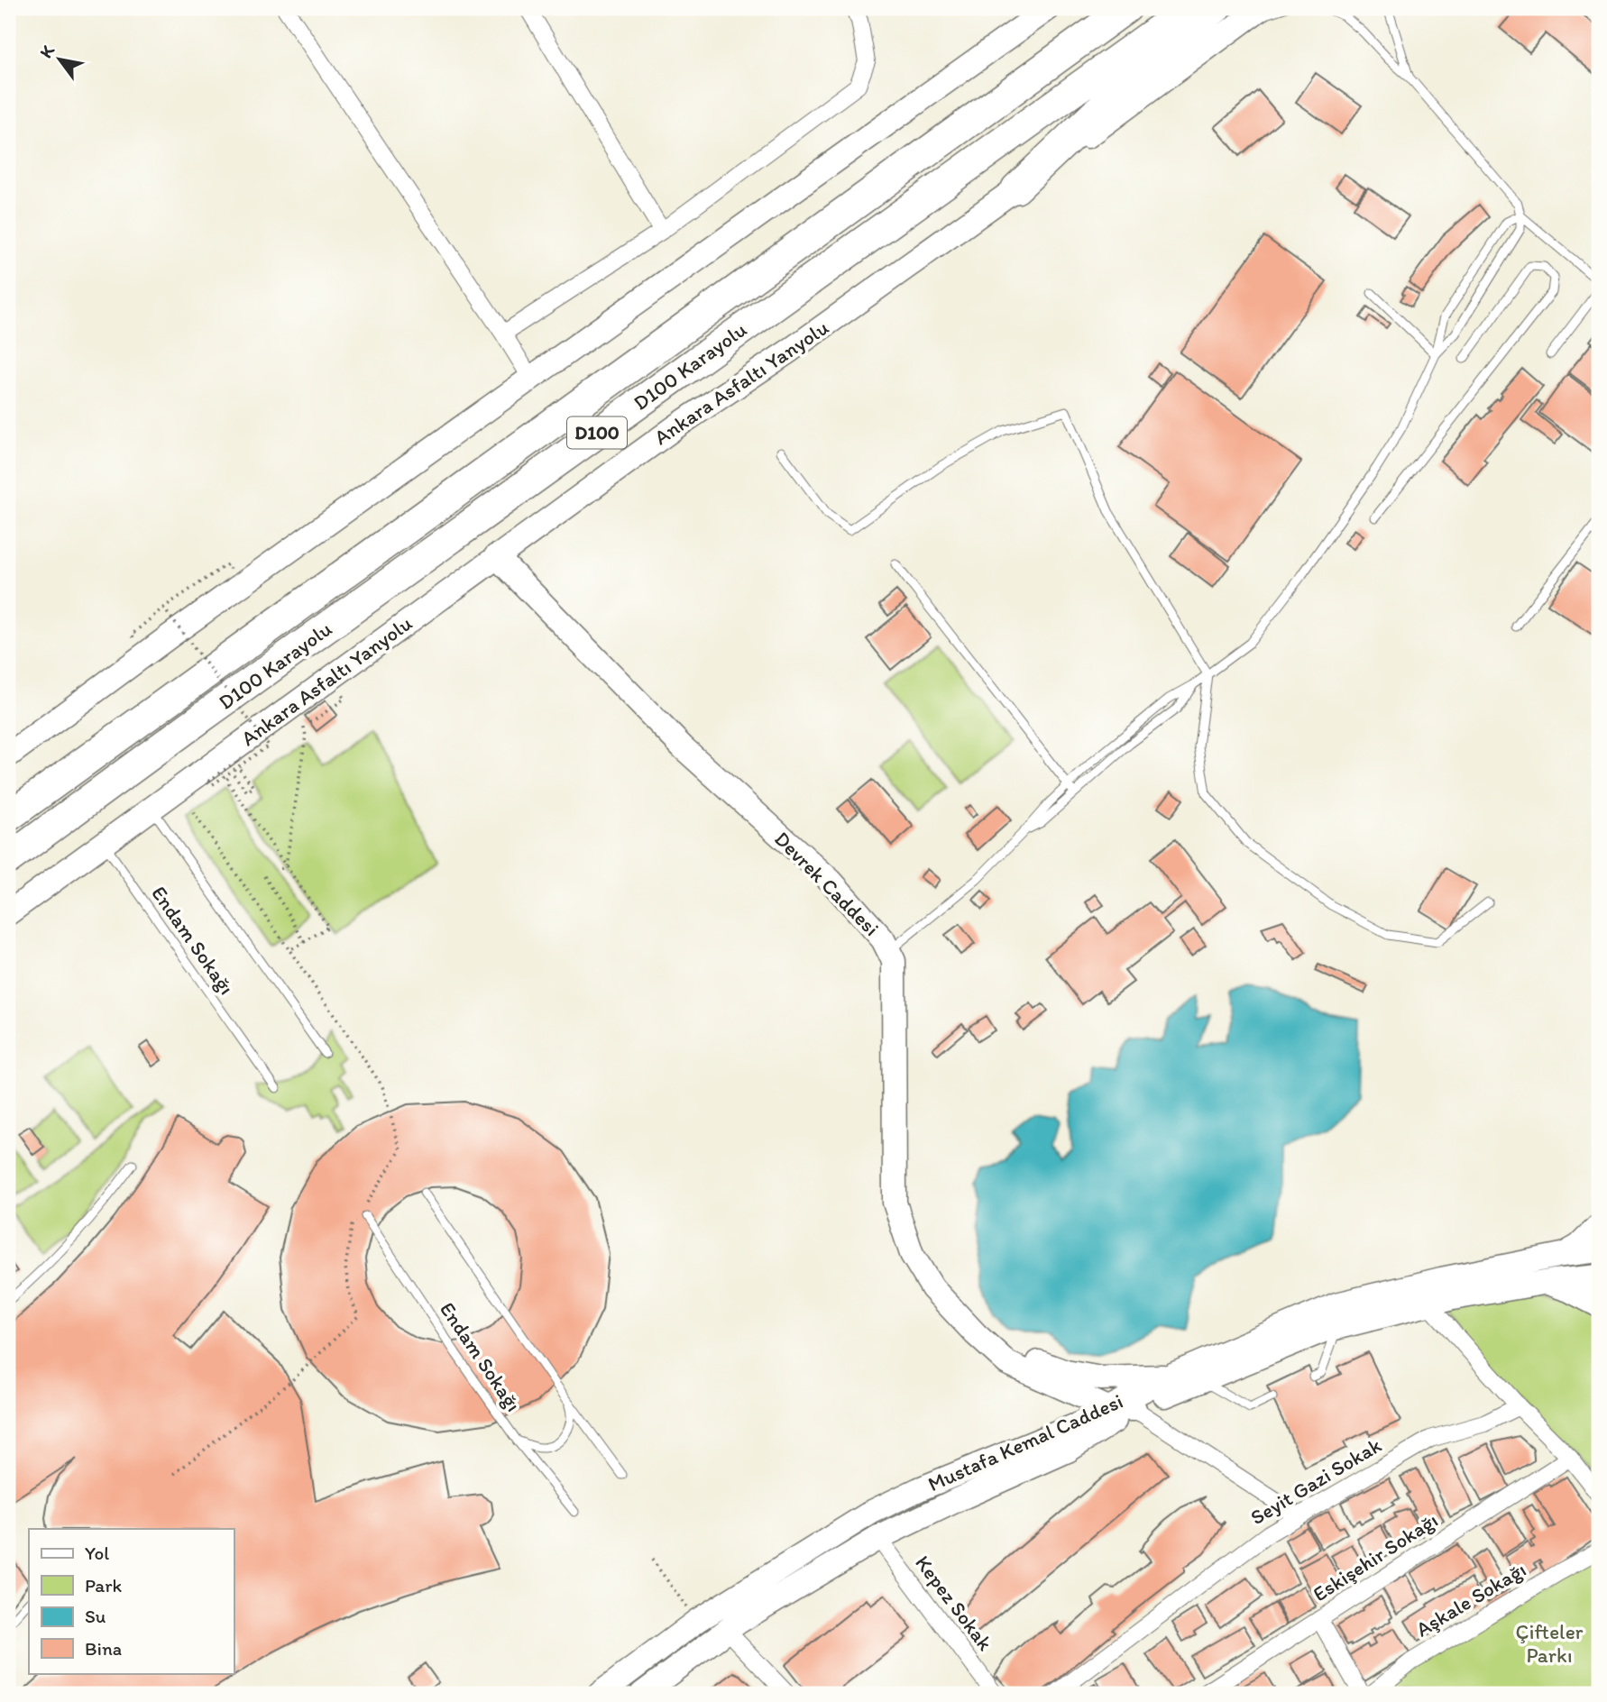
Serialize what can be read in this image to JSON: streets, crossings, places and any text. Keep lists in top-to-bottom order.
{
  "streets": {
    "highway": ["D100 Karayolu", "D100"],
    "street": [
      "Ankara Asfaltı Yanyolu",
      "Devrek Caddesi",
      "Mustafa Kemal Caddesi",
      "Seyit Gazi Sokak",
      "Eskişehir Sokağı",
      "Aşkale Sokağı",
      "Kepez Sokak"
    ],
    "lane": ["Endam Sokağı"]
  },
  "crossings": [
    ["Ankara Asfaltı Yanyolu", "Devrek Caddesi"],
    ["Ankara Asfaltı Yanyolu", "Endam Sokağı"],
    ["Devrek Caddesi", "Mustafa Kemal Caddesi"],
    ["Mustafa Kemal Caddesi", "Kepez Sokak"]
  ],
  "parks": ["Çifteler Parkı"],
  "legend": [
    "Yol",
    "Park",
    "Su",
    "Bina"
  ],
  "north": "top left"
}
